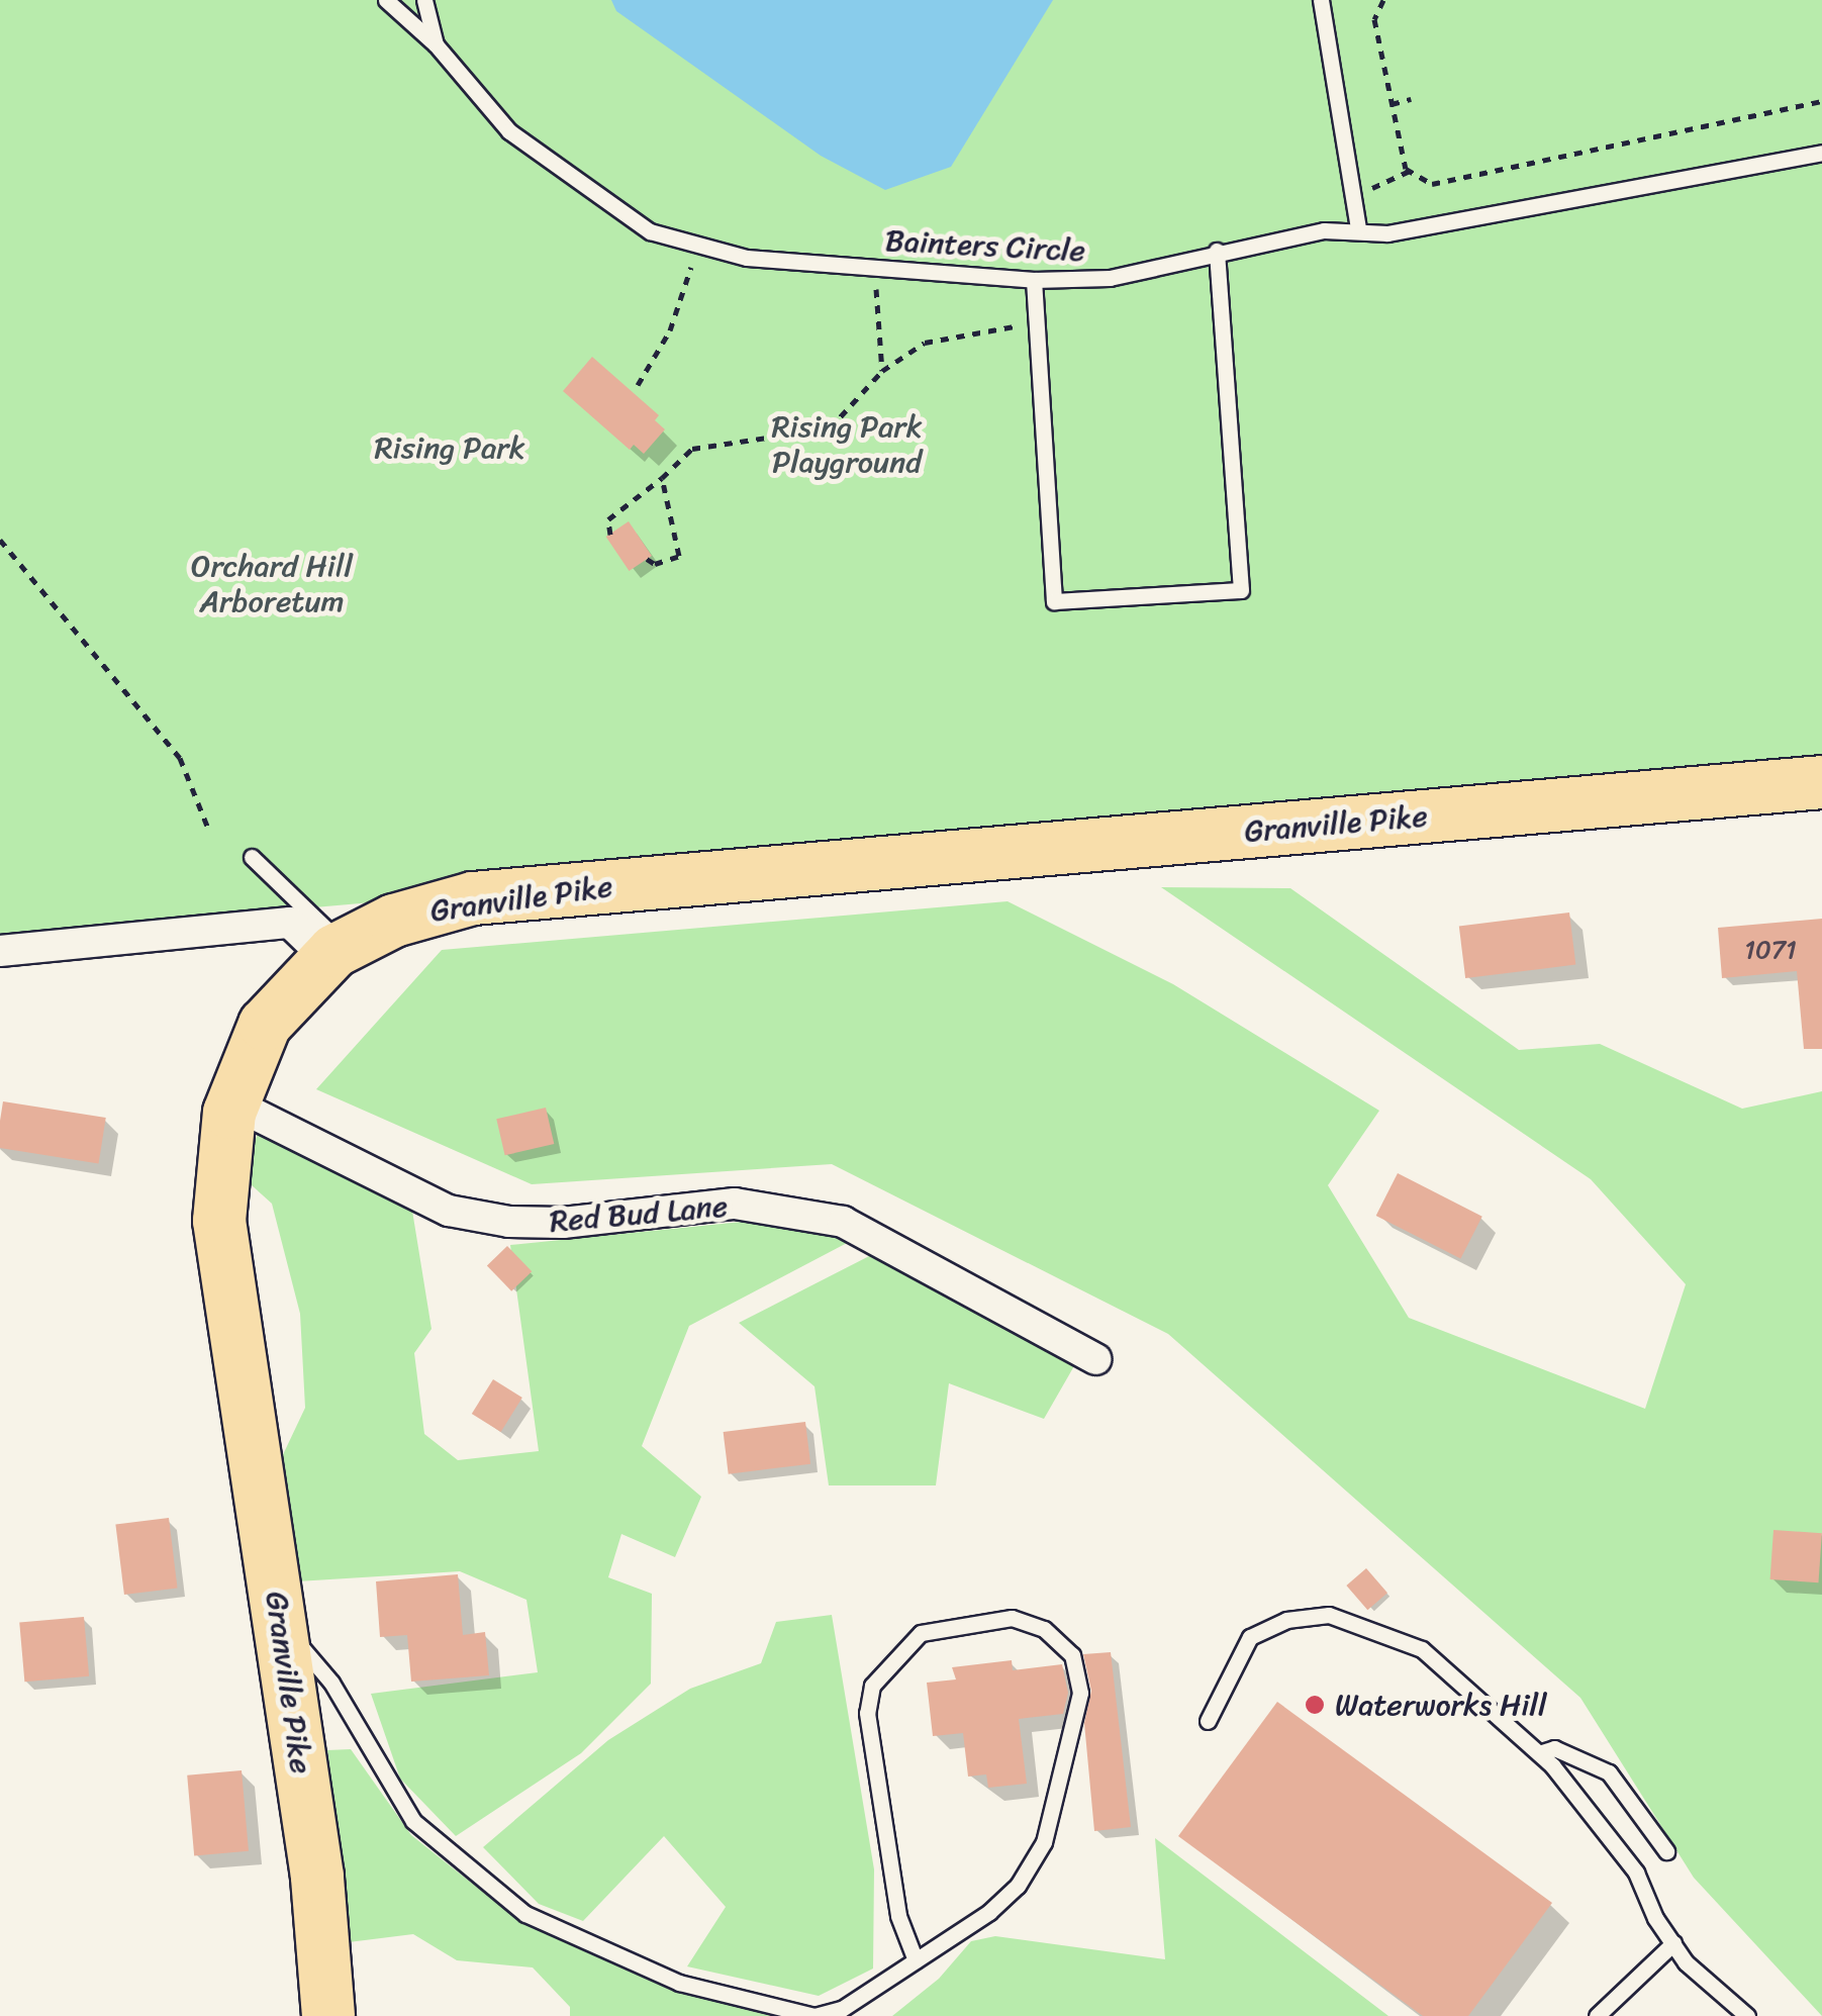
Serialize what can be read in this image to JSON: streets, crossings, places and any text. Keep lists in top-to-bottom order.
{
  "streets": {
    "highway": ["Granville Pike"],
    "street": ["Red Bud Lane"],
    "lane": ["Bainters Circle"]
  },
  "crossings": [
    ["Granville Pike", "Red Bud Lane"]
  ],
  "parks": ["Rising Park Playground", "Rising Park", "Orchard Hill Arboretum"],
  "places": ["Waterworks Hill"],
  "house_numbers": ["1071"]
}
